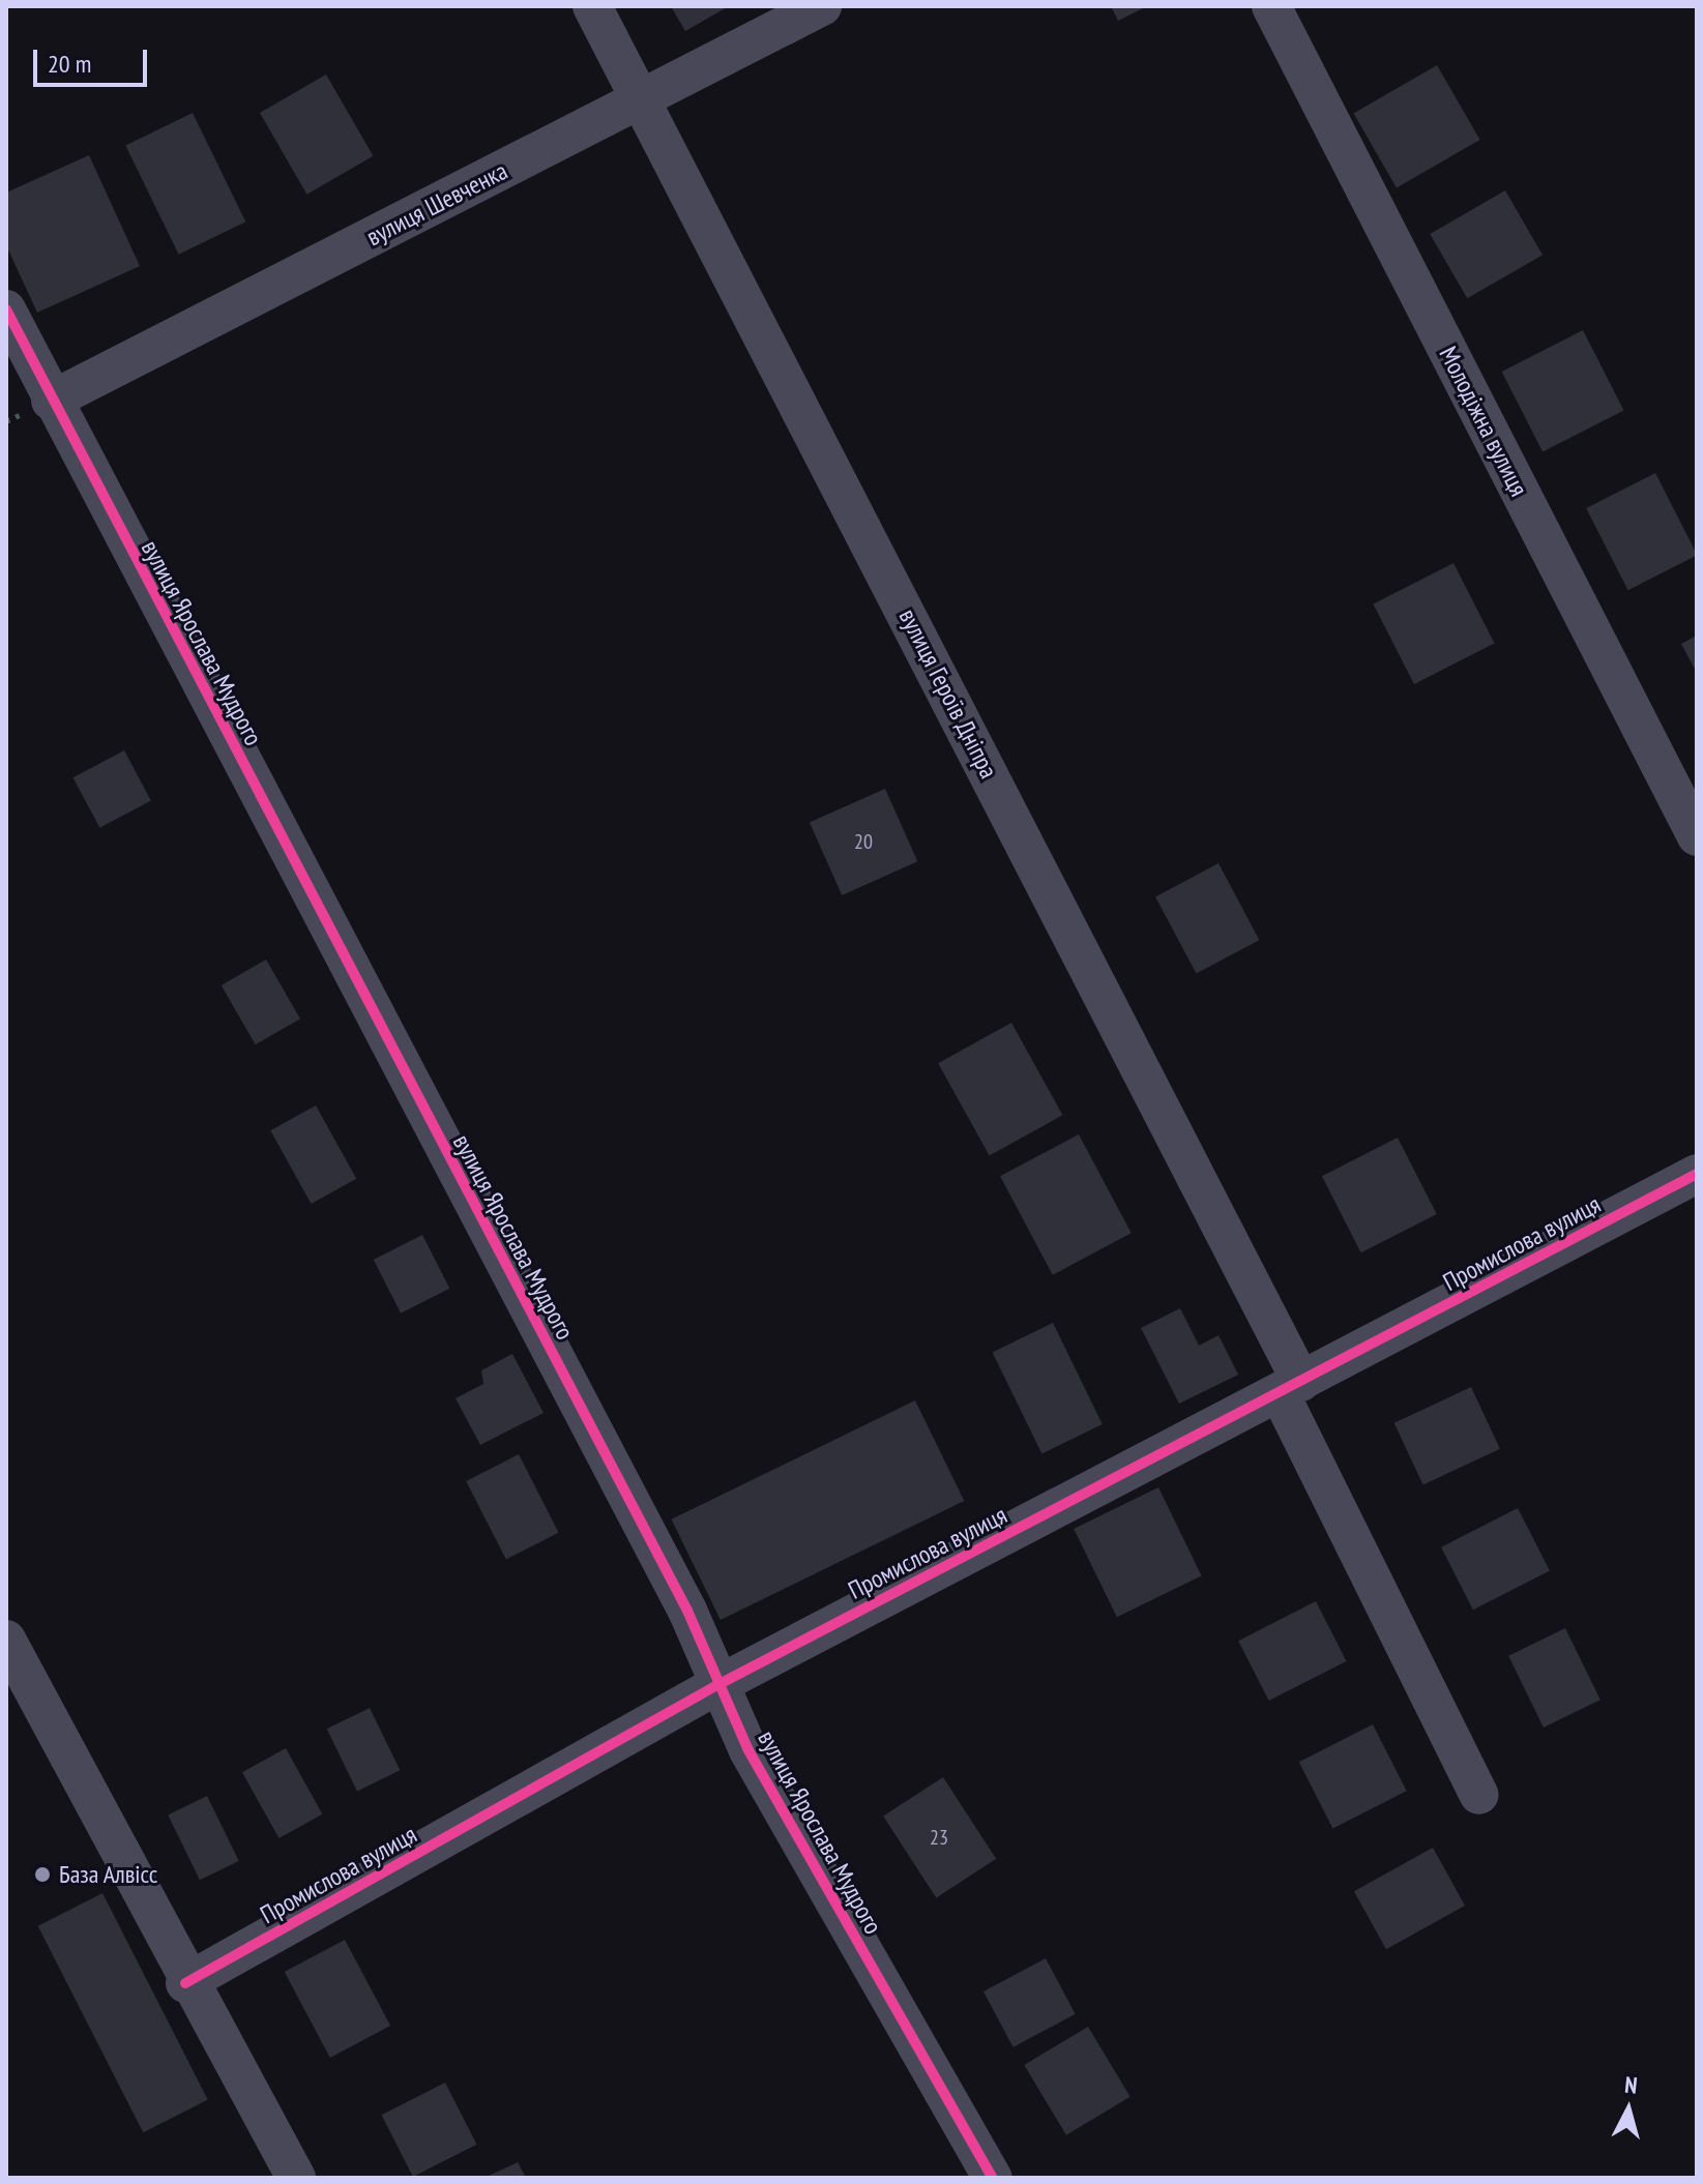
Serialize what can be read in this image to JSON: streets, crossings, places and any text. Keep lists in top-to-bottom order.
{
  "streets": {
    "street": [
      "вулиця Шевченка",
      "Молодіжна вулиця",
      "вулиця Ярослава Мудрого",
      "вулиця Героїв Дніпра",
      "Промислова вулиця"
    ]
  },
  "crossings": [
    ["вулиця Шевченка", "вулиця Ярослава Мудрого"],
    ["вулиця Шевченка", "вулиця Героїв Дніпра"],
    ["вулиця Ярослава Мудрого", "Промислова вулиця"],
    ["вулиця Героїв Дніпра", "Промислова вулиця"]
  ],
  "places": ["База Алвісс"],
  "house_numbers": ["20", "23"],
  "scale_bar": "20 m",
  "north": "top"
}
